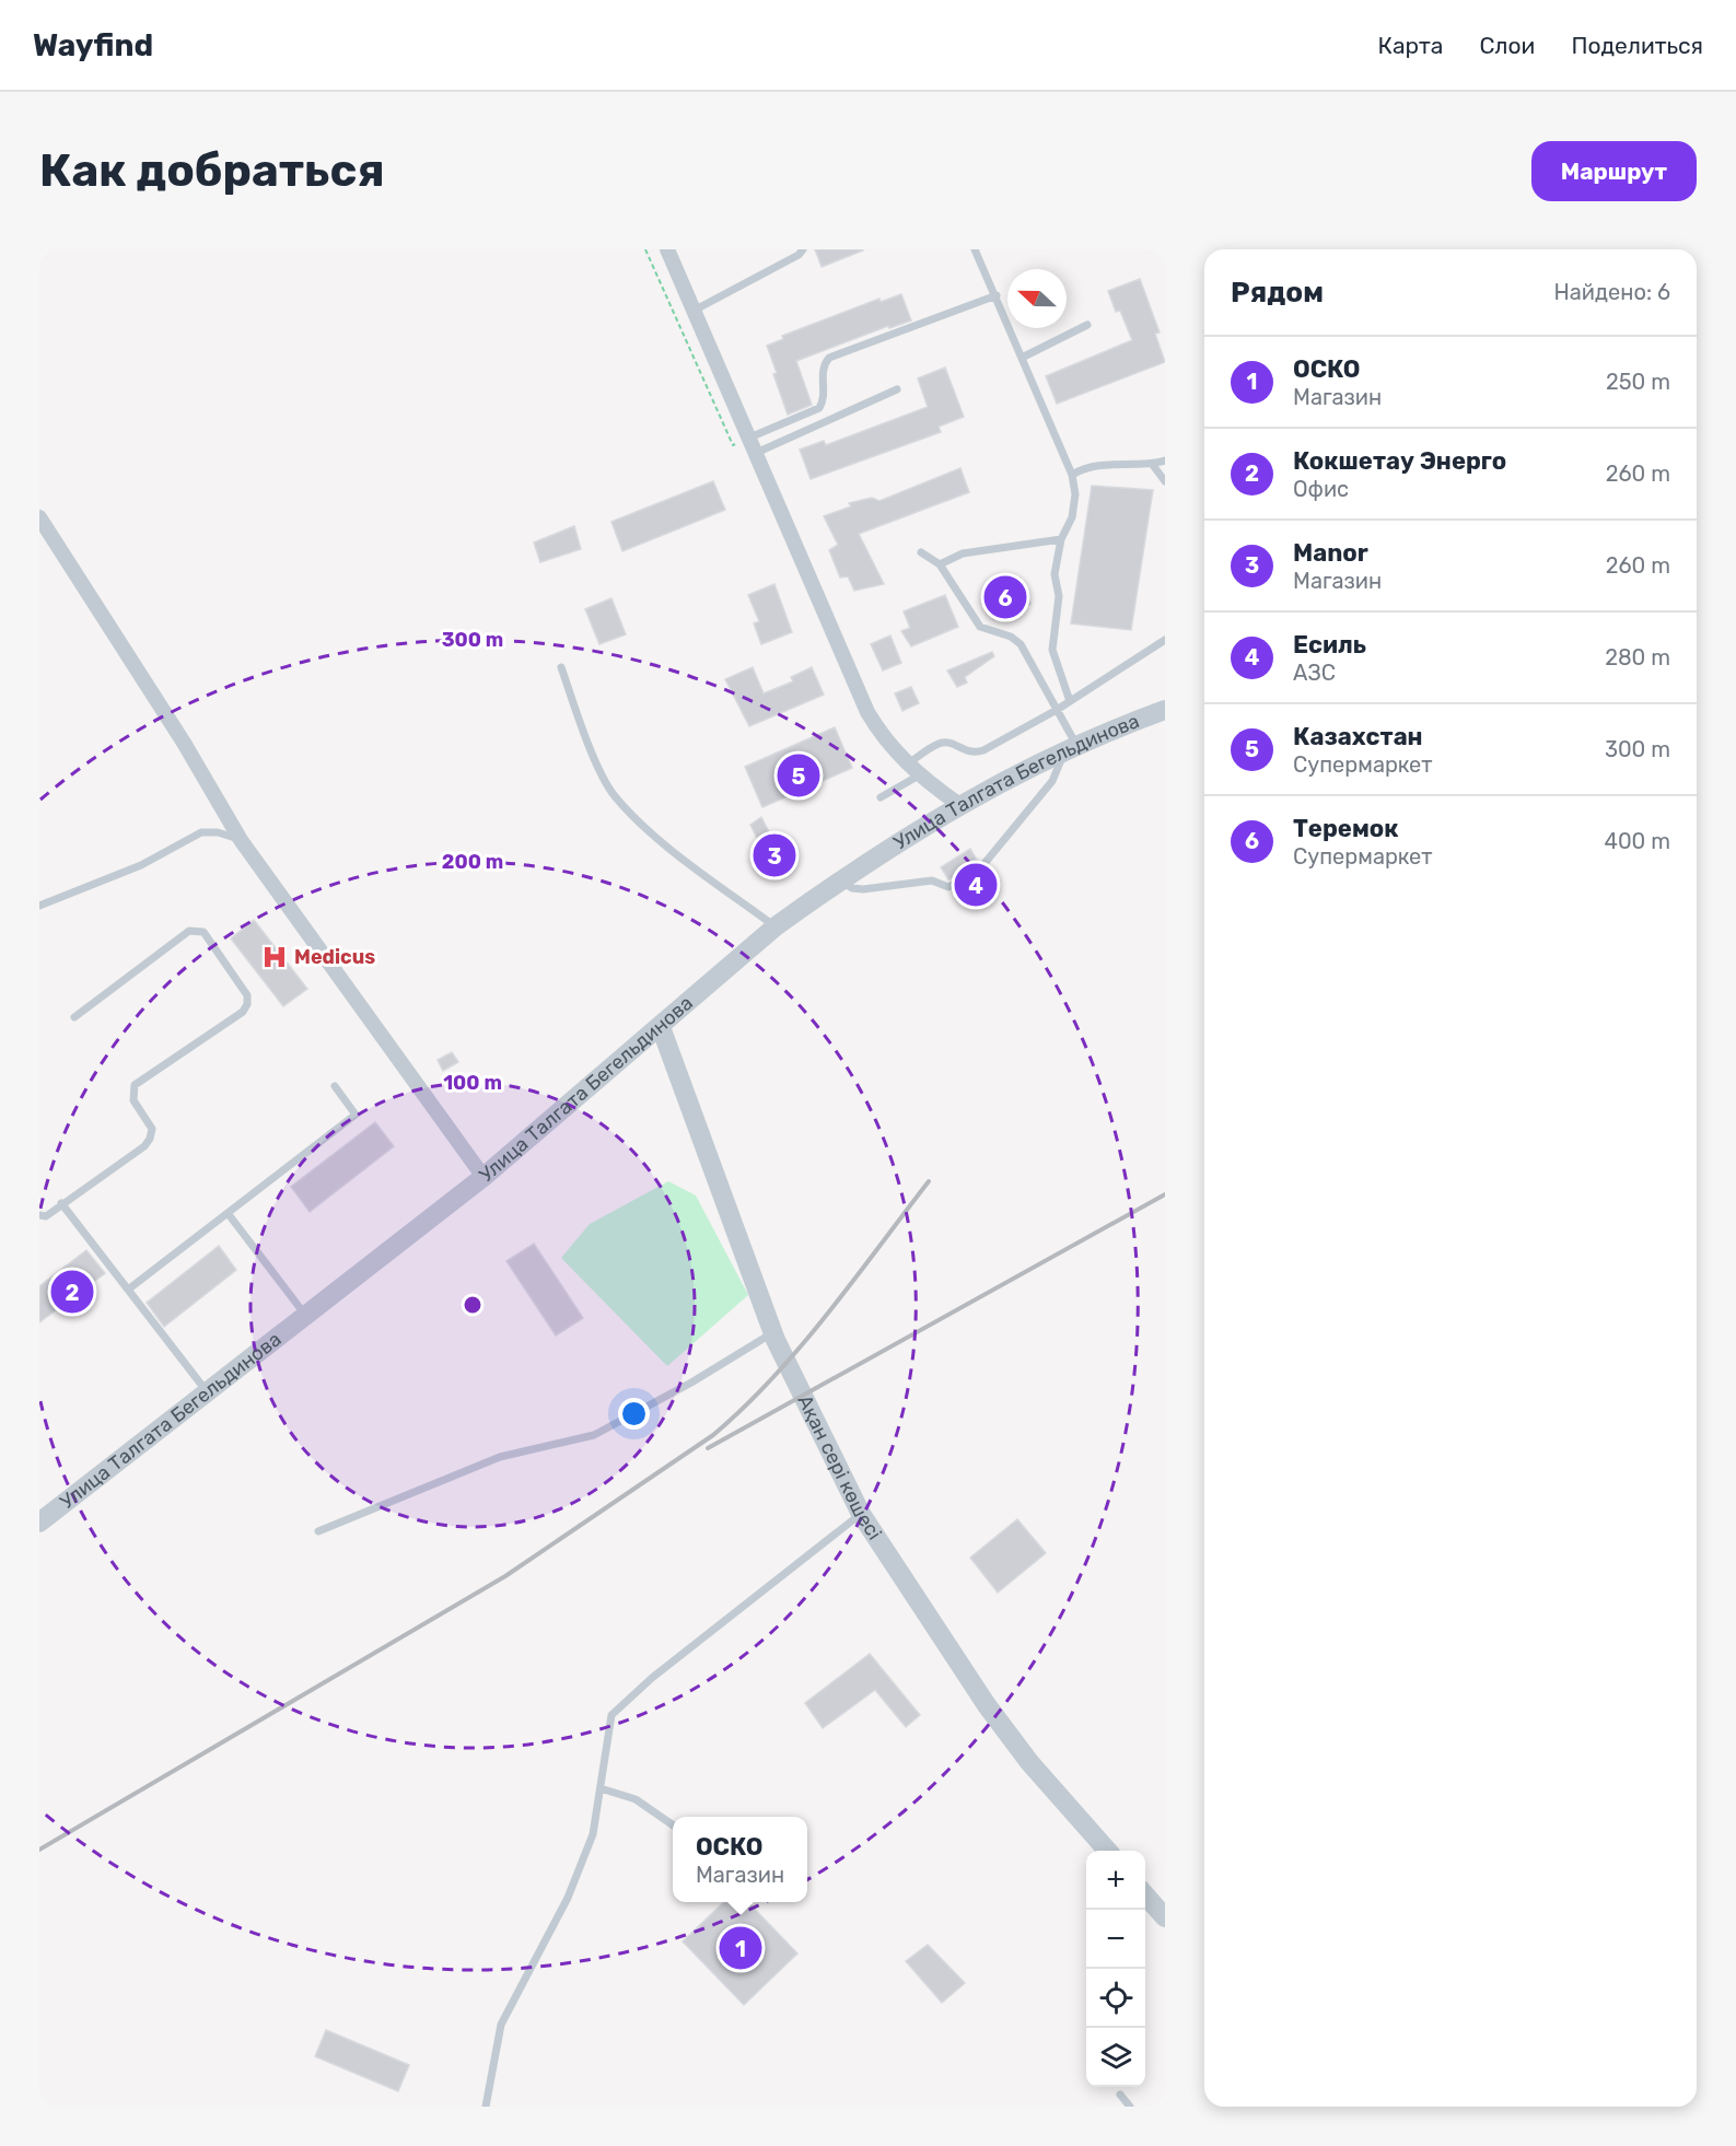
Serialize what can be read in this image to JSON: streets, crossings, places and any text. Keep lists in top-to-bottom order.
{
  "streets": {
    "street": ["Улица Талгата Бегельдинова", "Ақан сері көшесі"]
  },
  "crossings": [
    ["Улица Талгата Бегельдинова", "Ақан сері көшесі"]
  ],
  "places": {
    "hospital": ["Medicus"]
  },
  "north": "left",
  "page": {
    "header": "Wayfind",
    "nav": ["Карта", "Слои", "Поделиться"],
    "buttons": "Маршрут",
    "title": "Как добраться",
    "heading": ["Рядом", "Найдено: 6"],
    "list": [
      {
        "mark": "1",
        "name": "ОСКО",
        "note": "Магазин",
        "value": "250 m"
      },
      {
        "mark": "2",
        "name": "Кокшетау Энерго",
        "note": "Офис",
        "value": "260 m"
      },
      {
        "mark": "3",
        "name": "Manor",
        "note": "Магазин",
        "value": "260 m"
      },
      {
        "mark": "4",
        "name": "Есиль",
        "note": "АЗС",
        "value": "280 m"
      },
      {
        "mark": "5",
        "name": "Казахстан",
        "note": "Супермаркет",
        "value": "300 m"
      },
      {
        "mark": "6",
        "name": "Теремок",
        "note": "Супермаркет",
        "value": "400 m"
      }
    ],
    "pins": [
      "6",
      "5",
      "3",
      "4",
      "2",
      "1"
    ],
    "popup": ["ОСКО", "Магазин"],
    "map_buttons": ["+", "−"]
  },
  "rings": ["300 m", "200 m", "100 m"]
}
